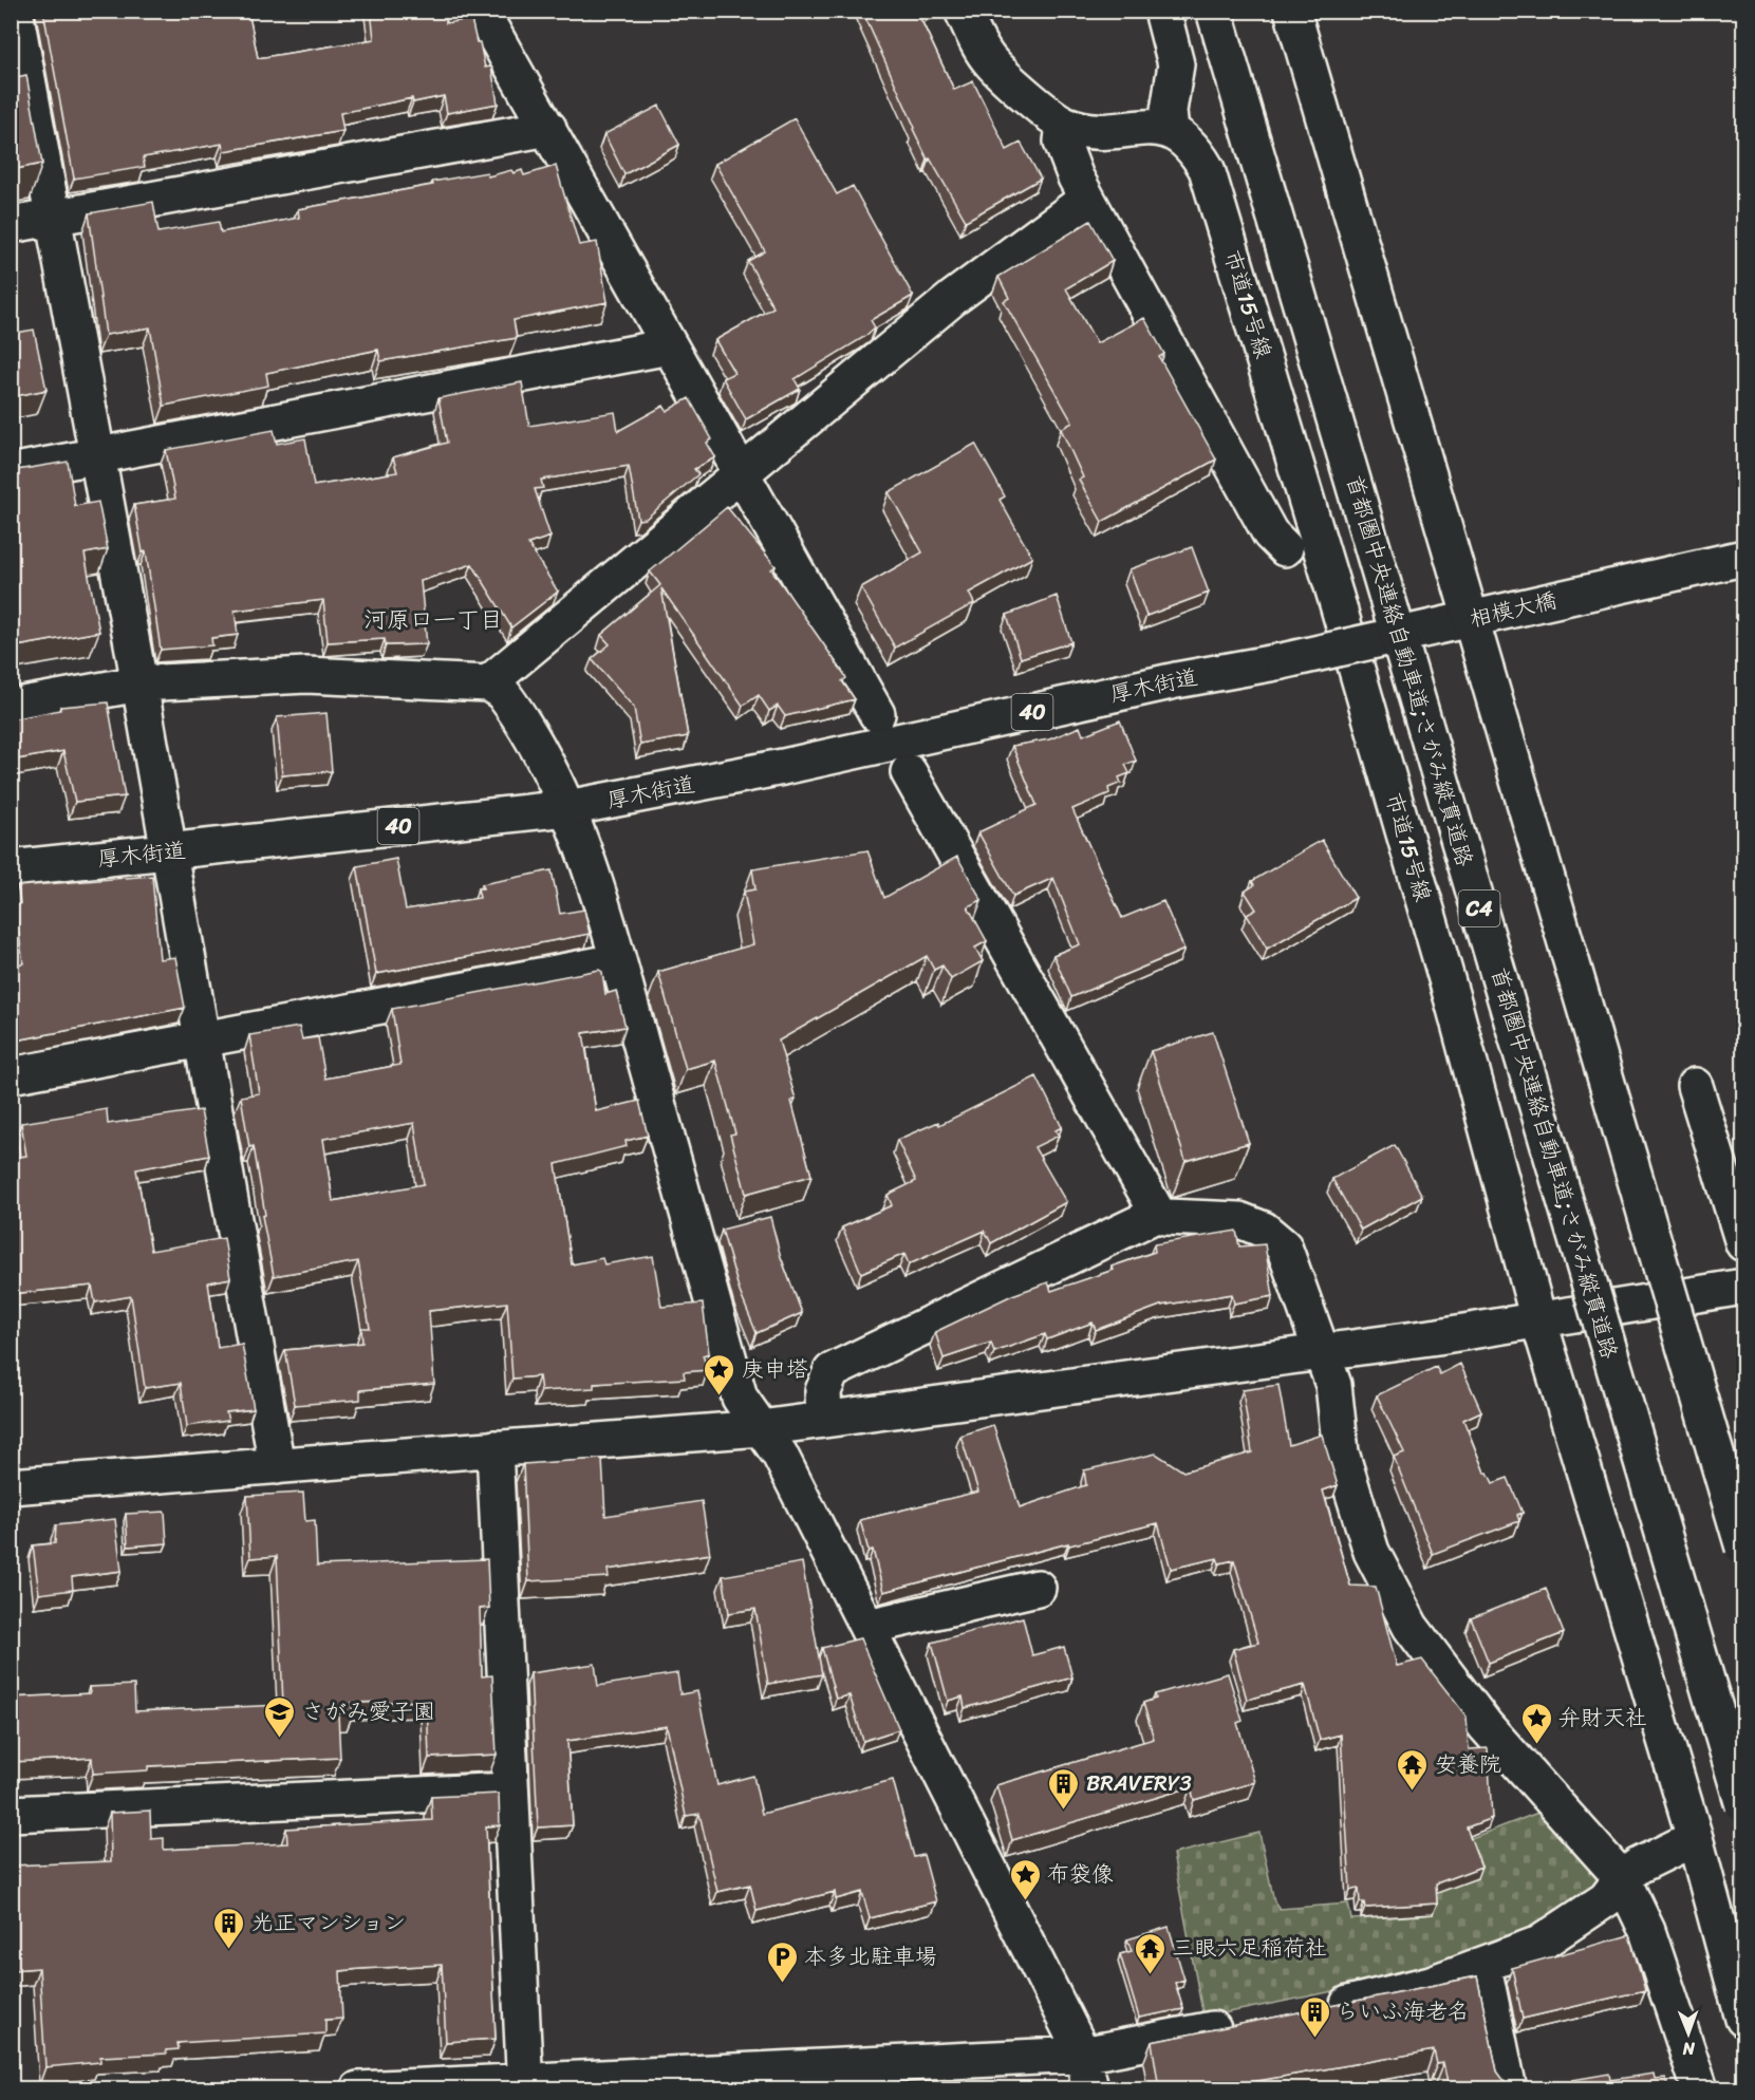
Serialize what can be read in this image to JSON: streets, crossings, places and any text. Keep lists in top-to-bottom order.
{
  "streets": {
    "main road": [
      "市道15号線",
      "相模大橋",
      "首都圏中央連絡自動車道;さがみ縦貫道路",
      "厚木街道",
      "40",
      "C4"
    ]
  },
  "crossings": [
    ["相模大橋", "厚木街道"]
  ],
  "districts": ["河原口一丁目"],
  "places": {
    "place": ["庚申塔", "弁財天社", "布袋像"],
    "school or university": ["さがみ愛子園"],
    "temple": ["安養院", "三眼六足稲荷社"],
    "building": ["BRAVERY3", "光正マンション", "らいふ海老名"],
    "parking": ["本多北駐車場"]
  },
  "north": "bottom"
}
